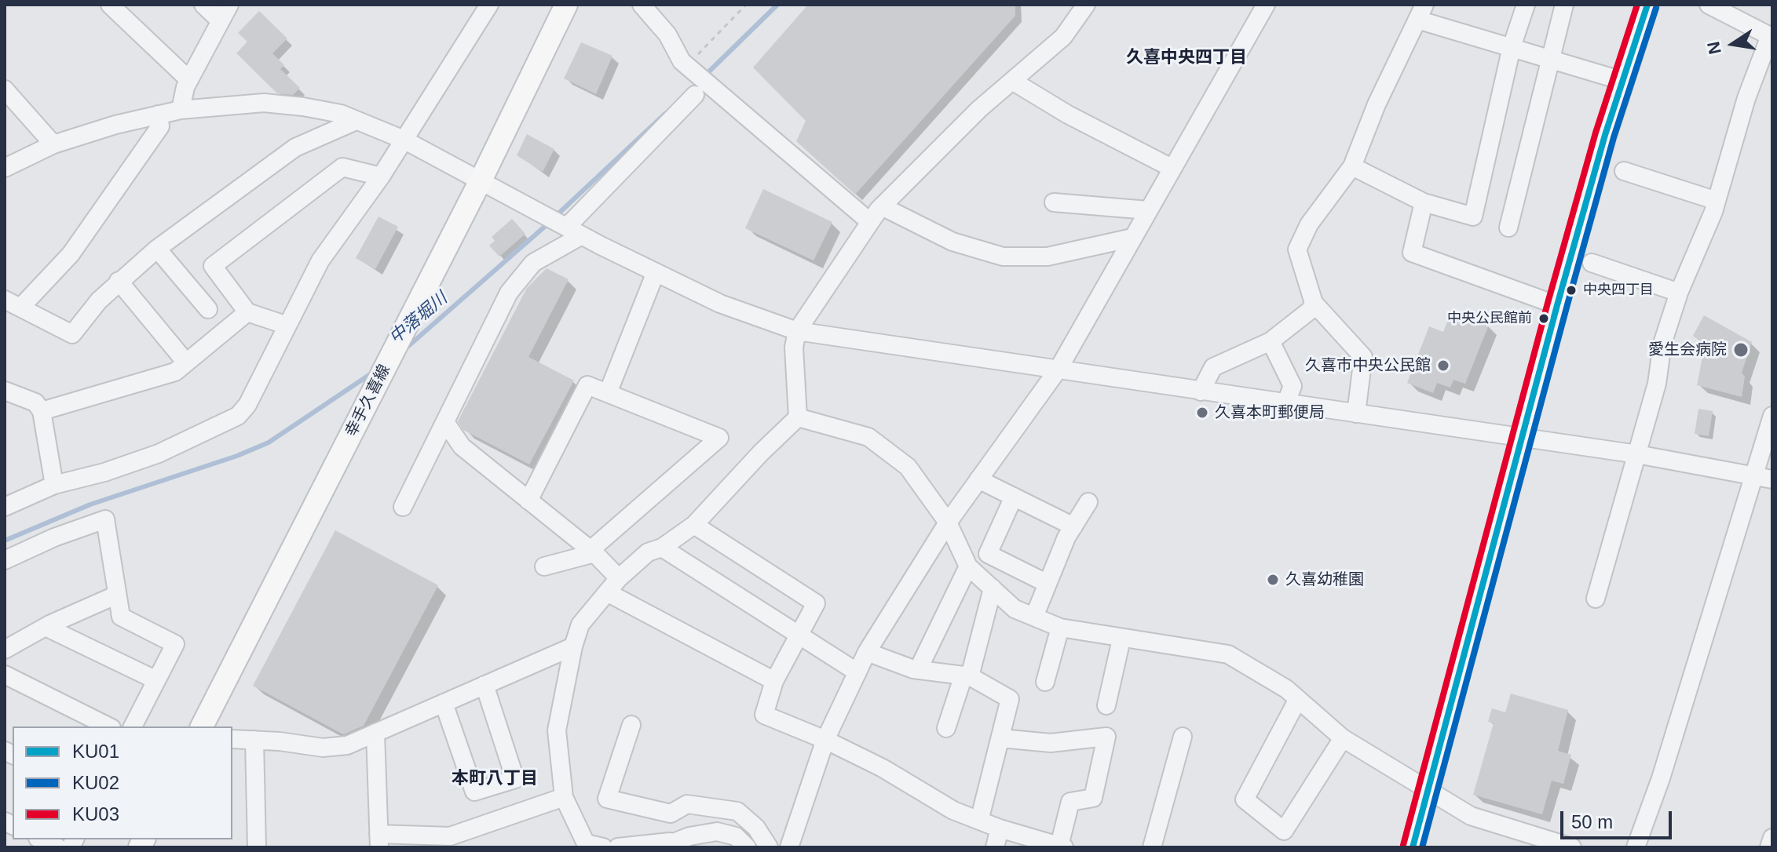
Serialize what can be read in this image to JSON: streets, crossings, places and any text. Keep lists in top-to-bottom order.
{
  "streets": {
    "main road": ["幸手久喜線"]
  },
  "districts": ["久喜中央四丁目", "本町八丁目"],
  "water": ["中落堀川"],
  "places": [
    "中央四丁目",
    "中央公民館前",
    "愛生会病院",
    "久喜市中央公民館",
    "久喜本町郵便局",
    "久喜幼稚園"
  ],
  "lines": ["transit line KU01", "transit line KU03", "transit line KU02"],
  "legend": ["KU01", "KU02", "KU03"],
  "scale_bar": "50 m",
  "north": "left"
}
